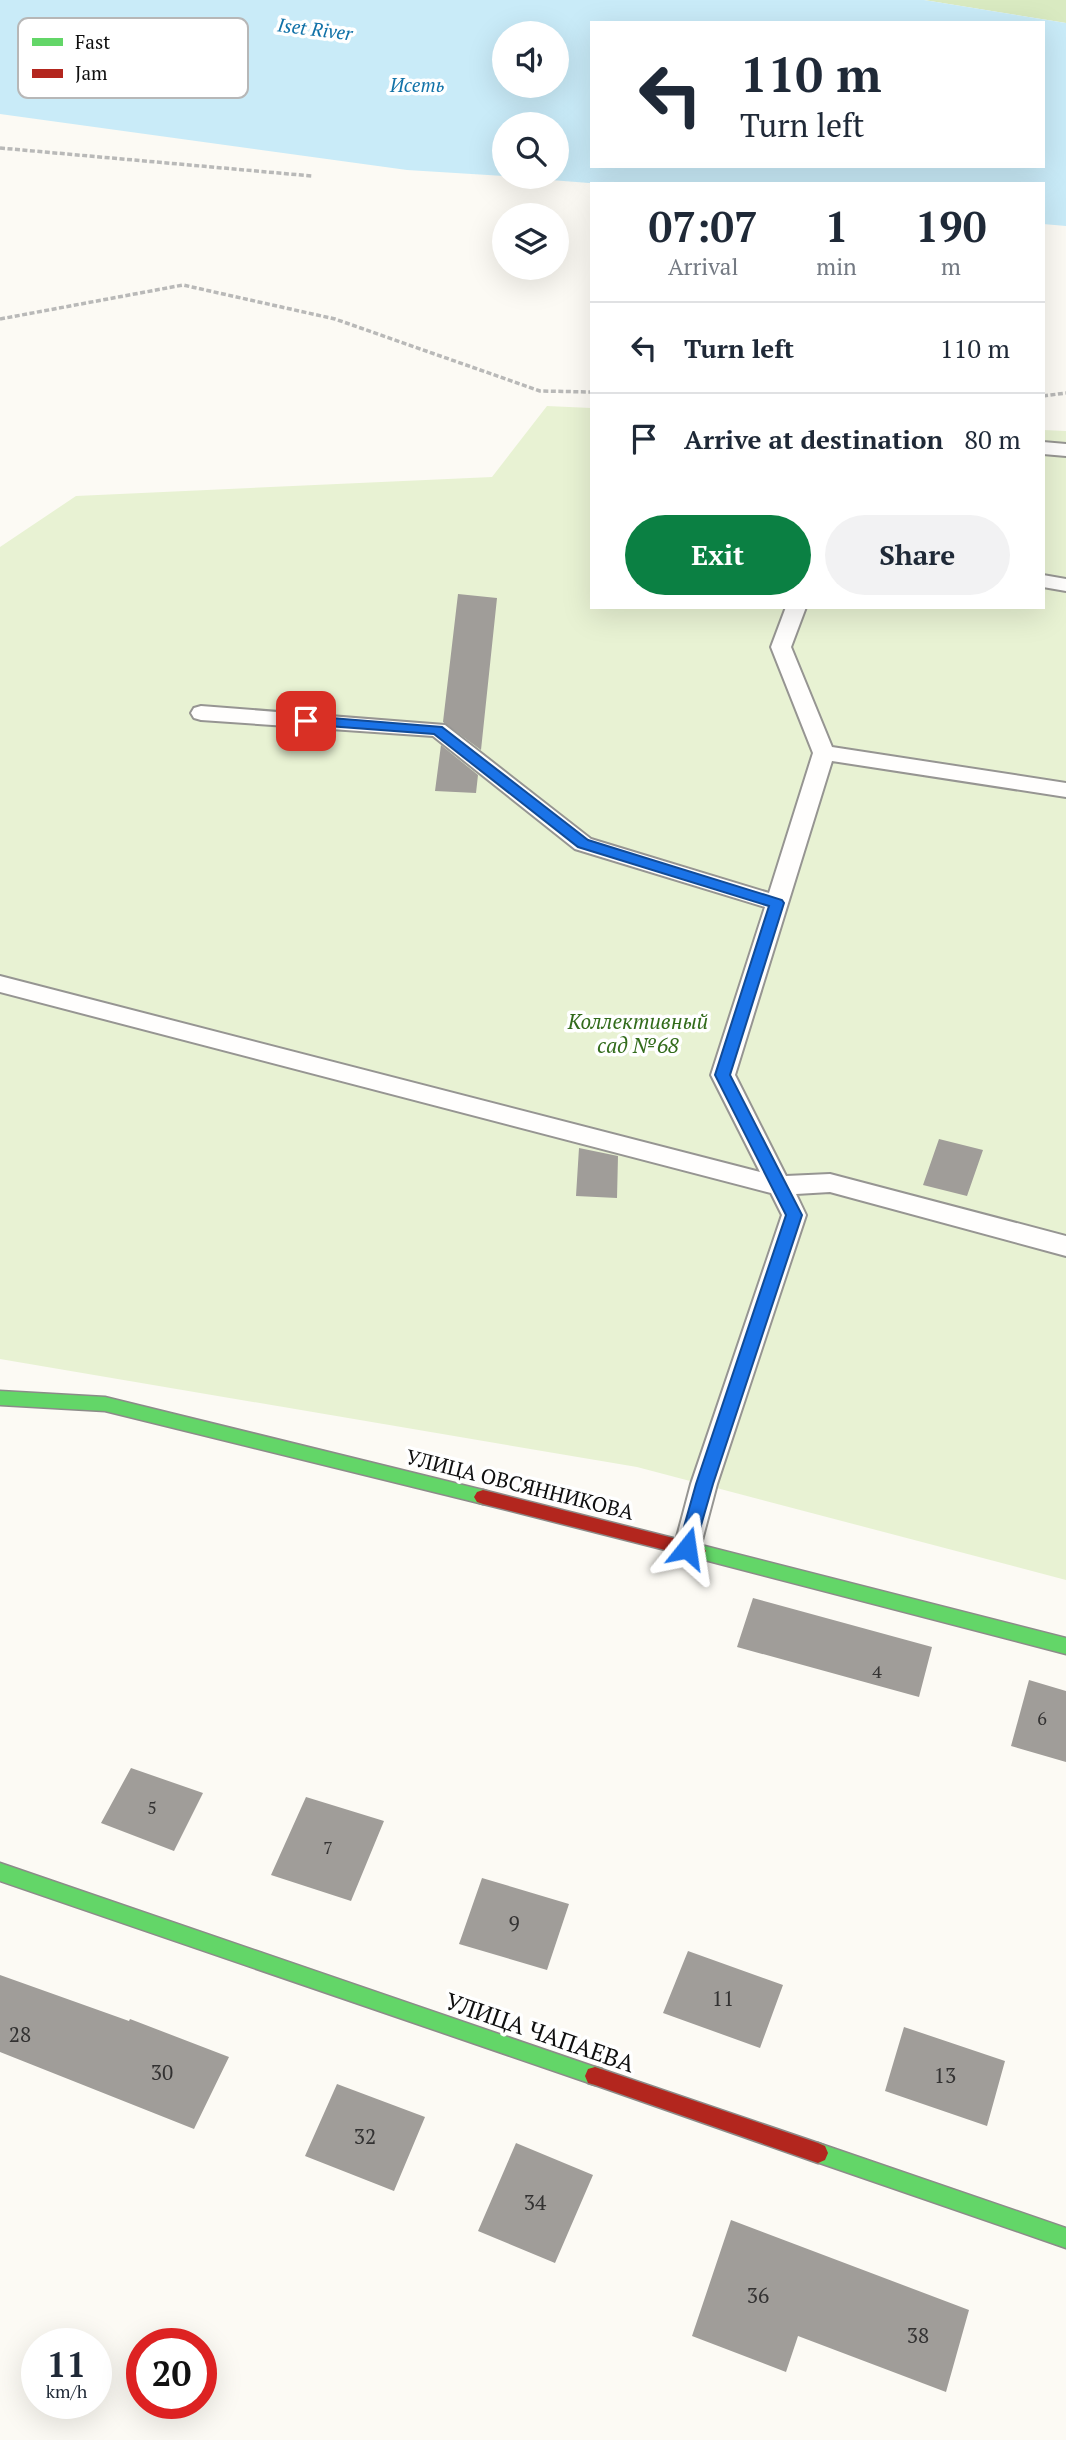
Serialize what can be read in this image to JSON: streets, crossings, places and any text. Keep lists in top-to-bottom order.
{
  "streets": {
    "street": ["УЛИЦА ОВСЯННИКОВА", "УЛИЦА ЧАПАЕВА"]
  },
  "water": ["Iset River", "Исеть"],
  "parks": ["Коллективный сад №68"],
  "house_numbers": [
    "4",
    "6",
    "5",
    "7",
    "9",
    "11",
    "28",
    "30",
    "13",
    "32",
    "34",
    "36",
    "38"
  ],
  "legend": ["Fast", "Jam"],
  "page": {
    "turn": ["110 m", "Turn left"],
    "eta": [
      "07:07",
      "Arrival",
      "1",
      "min",
      "190",
      "m"
    ],
    "list": [
      {
        "name": "Turn left",
        "value": "110 m"
      },
      {
        "name": "Arrive at destination",
        "value": "80 m"
      }
    ],
    "buttons": ["Exit", "Share"],
    "speed": "11 km/h",
    "limit": "20"
  }
}
